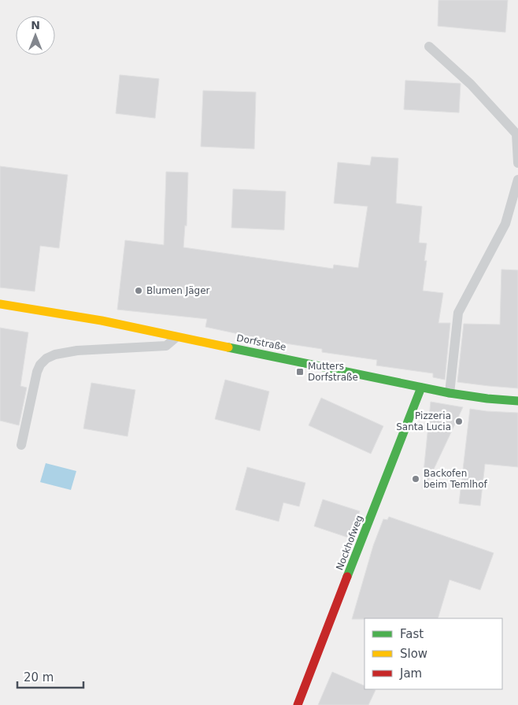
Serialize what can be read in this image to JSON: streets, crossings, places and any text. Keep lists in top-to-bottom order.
{
  "streets": {
    "main road": ["Dorfstraße", "Nockhofweg"]
  },
  "crossings": [
    ["Dorfstraße", "Nockhofweg"]
  ],
  "places": {
    "other": ["Blumen Jäger", "Pizzeria Santa Lucia", "Backofen beim Temlhof"],
    "transit": ["Mutters Dorfstraße"]
  },
  "legend": ["Fast", "Slow", "Jam"],
  "scale_bar": "20 m",
  "north": "top"
}
